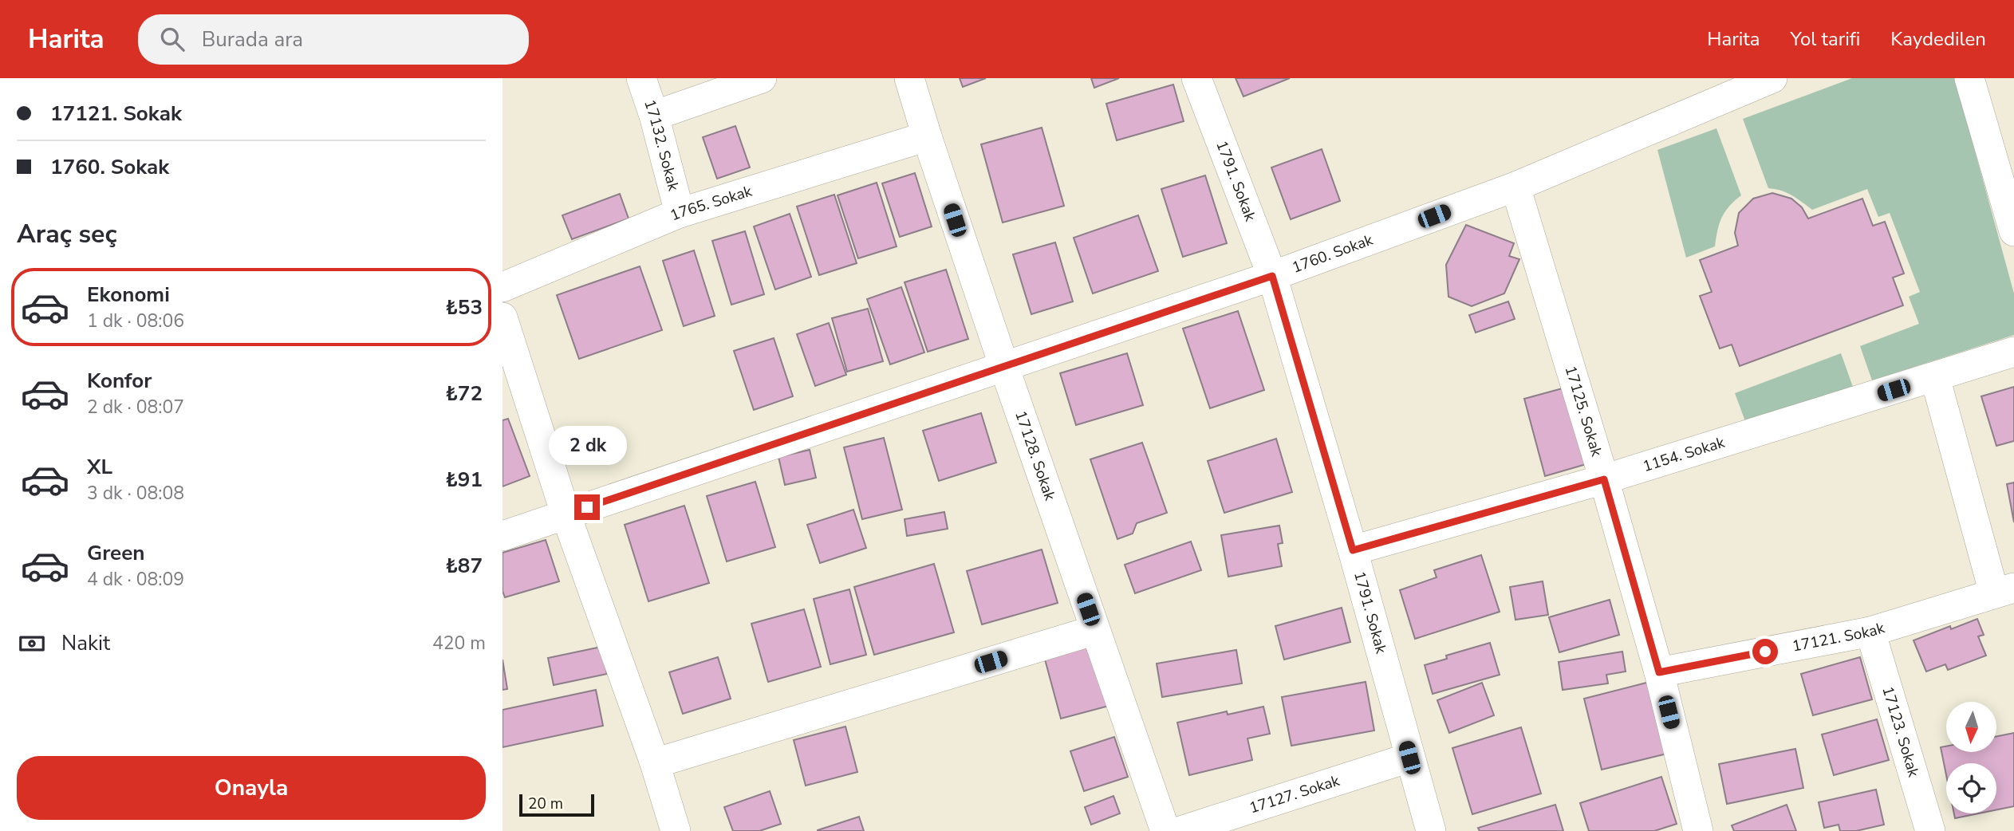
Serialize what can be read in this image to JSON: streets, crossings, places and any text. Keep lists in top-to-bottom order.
{
  "streets": {
    "street": [
      "17132. Sokak",
      "1791. Sokak",
      "1765. Sokak",
      "1760. Sokak",
      "17125. Sokak",
      "1154. Sokak",
      "17128. Sokak",
      "17121. Sokak",
      "17123. Sokak",
      "17127. Sokak"
    ]
  },
  "crossings": [
    ["17132. Sokak", "1765. Sokak"],
    ["1791. Sokak", "1760. Sokak"],
    ["1791. Sokak", "1154. Sokak"],
    ["1791. Sokak", "17127. Sokak"],
    ["1765. Sokak", "17128. Sokak"],
    ["1760. Sokak", "17125. Sokak"],
    ["1760. Sokak", "17128. Sokak"],
    ["17125. Sokak", "1154. Sokak"],
    ["17125. Sokak", "17121. Sokak"],
    ["17121. Sokak", "17123. Sokak"]
  ],
  "scale_bar": "20 m",
  "north": "bottom",
  "page": {
    "header": "Harita",
    "search": "Burada ara",
    "nav": ["Harita", "Yol tarifi", "Kaydedilen"],
    "banner": ["17121. Sokak", "1760. Sokak"],
    "heading": "Araç seç",
    "list": [
      {
        "name": "Ekonomi",
        "note": "1 dk · 08:06",
        "value": "₺53"
      },
      {
        "name": "Konfor",
        "note": "2 dk · 08:07",
        "value": "₺72"
      },
      {
        "name": "XL",
        "note": "3 dk · 08:08",
        "value": "₺91"
      },
      {
        "name": "Green",
        "note": "4 dk · 08:09",
        "value": "₺87"
      }
    ],
    "bubble": "2 dk",
    "pay": ["Nakit", "420 m"],
    "buttons": "Onayla",
    "scale": "20 m"
  }
}
